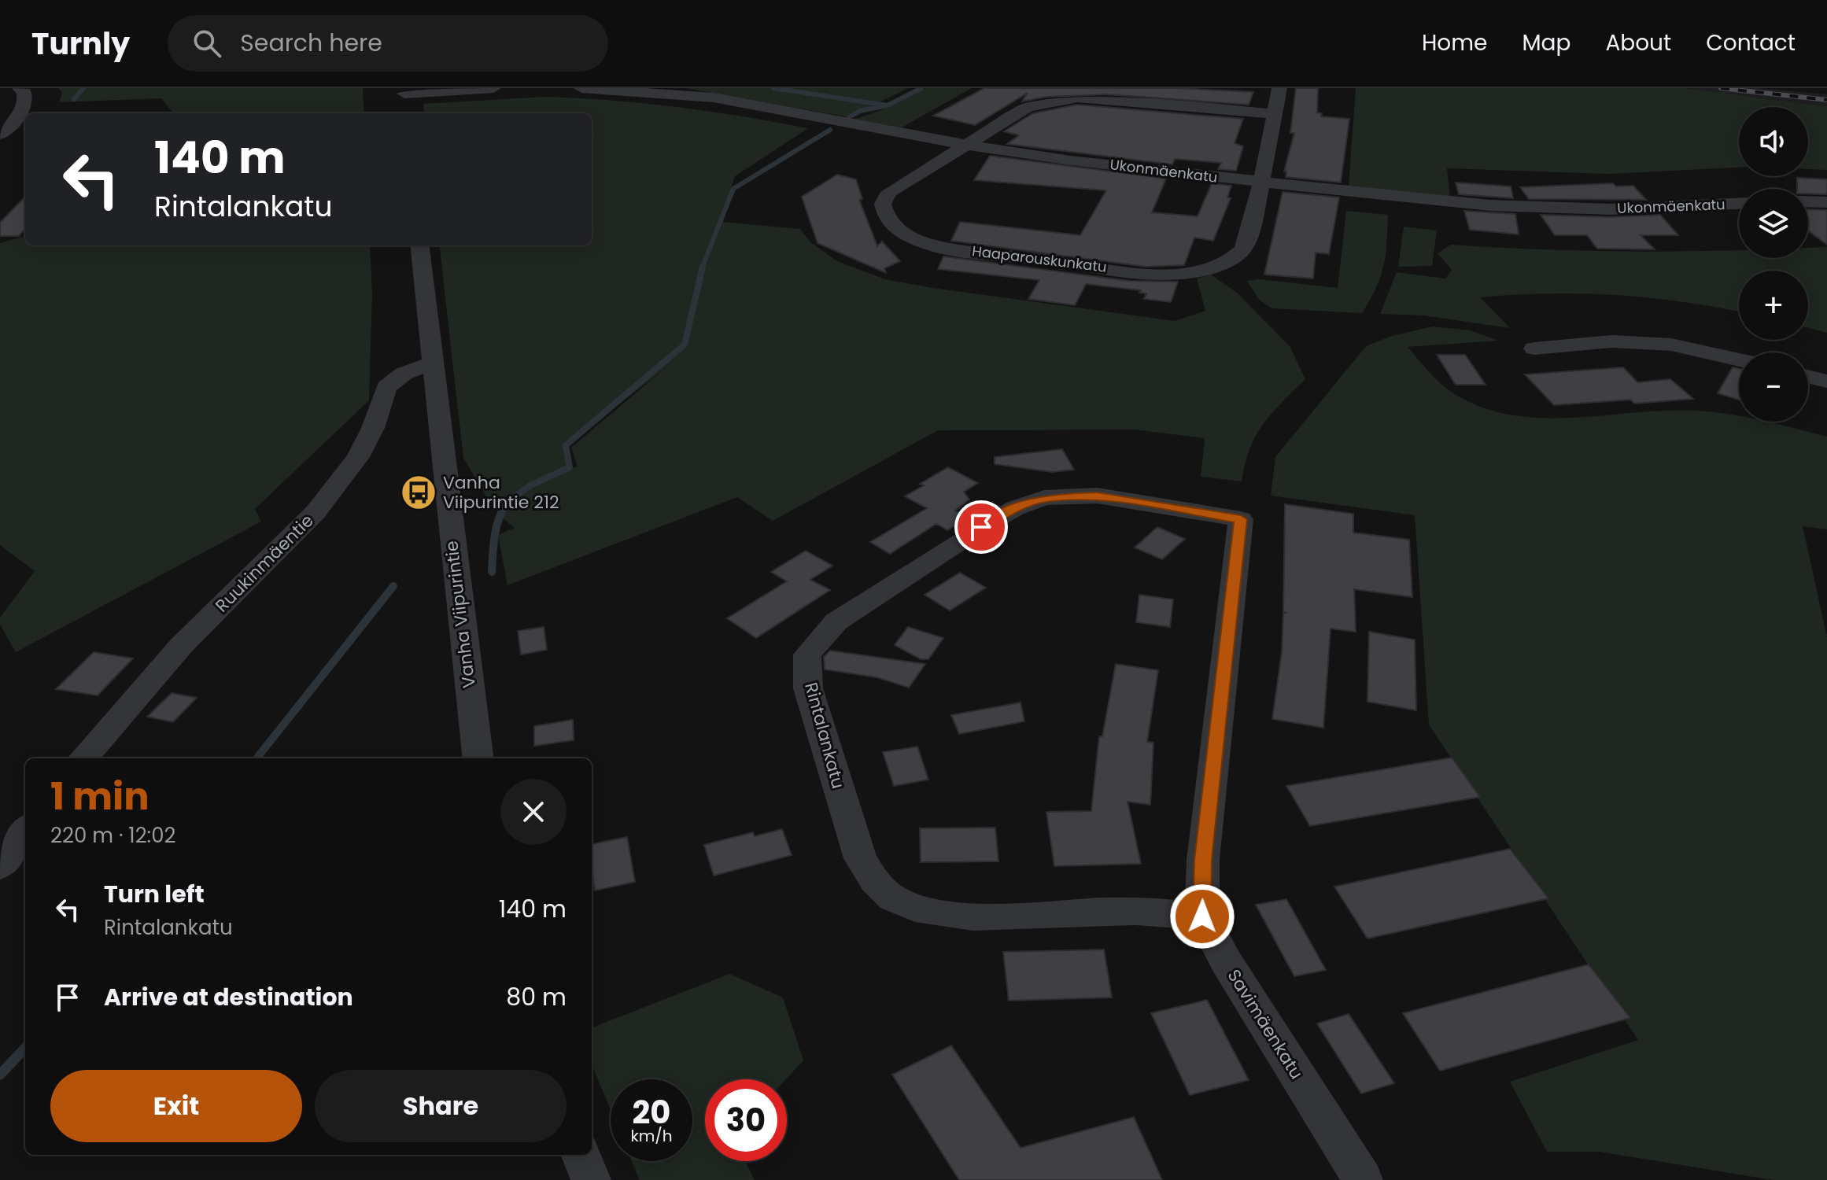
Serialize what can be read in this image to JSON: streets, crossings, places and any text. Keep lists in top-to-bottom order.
{
  "streets": {
    "street": [
      "Ukonmäenkatu",
      "Haaparouskunkatu",
      "Ruukinmäentie",
      "Vanha Viipurintie",
      "Rintalankatu",
      "Savimäenkatu"
    ]
  },
  "crossings": [
    ["Ukonmäenkatu", "Haaparouskunkatu"],
    ["Ruukinmäentie", "Vanha Viipurintie"],
    ["Rintalankatu", "Savimäenkatu"]
  ],
  "places": {
    "bus stop": ["Vanha Viipurintie 212"]
  },
  "page": {
    "header": "Turnly",
    "search": "Search here",
    "nav": [
      "Home",
      "Map",
      "About",
      "Contact"
    ],
    "map_buttons": ["+", "−"],
    "turn": ["140 m", "Rintalankatu"],
    "heading": ["1 min", "220 m · 12:02"],
    "list": [
      {
        "name": "Turn left",
        "note": "Rintalankatu",
        "value": "140 m"
      },
      {
        "name": "Arrive at destination",
        "value": "80 m"
      }
    ],
    "buttons": ["Exit", "Share"],
    "speed": "20 km/h",
    "limit": "30"
  }
}
